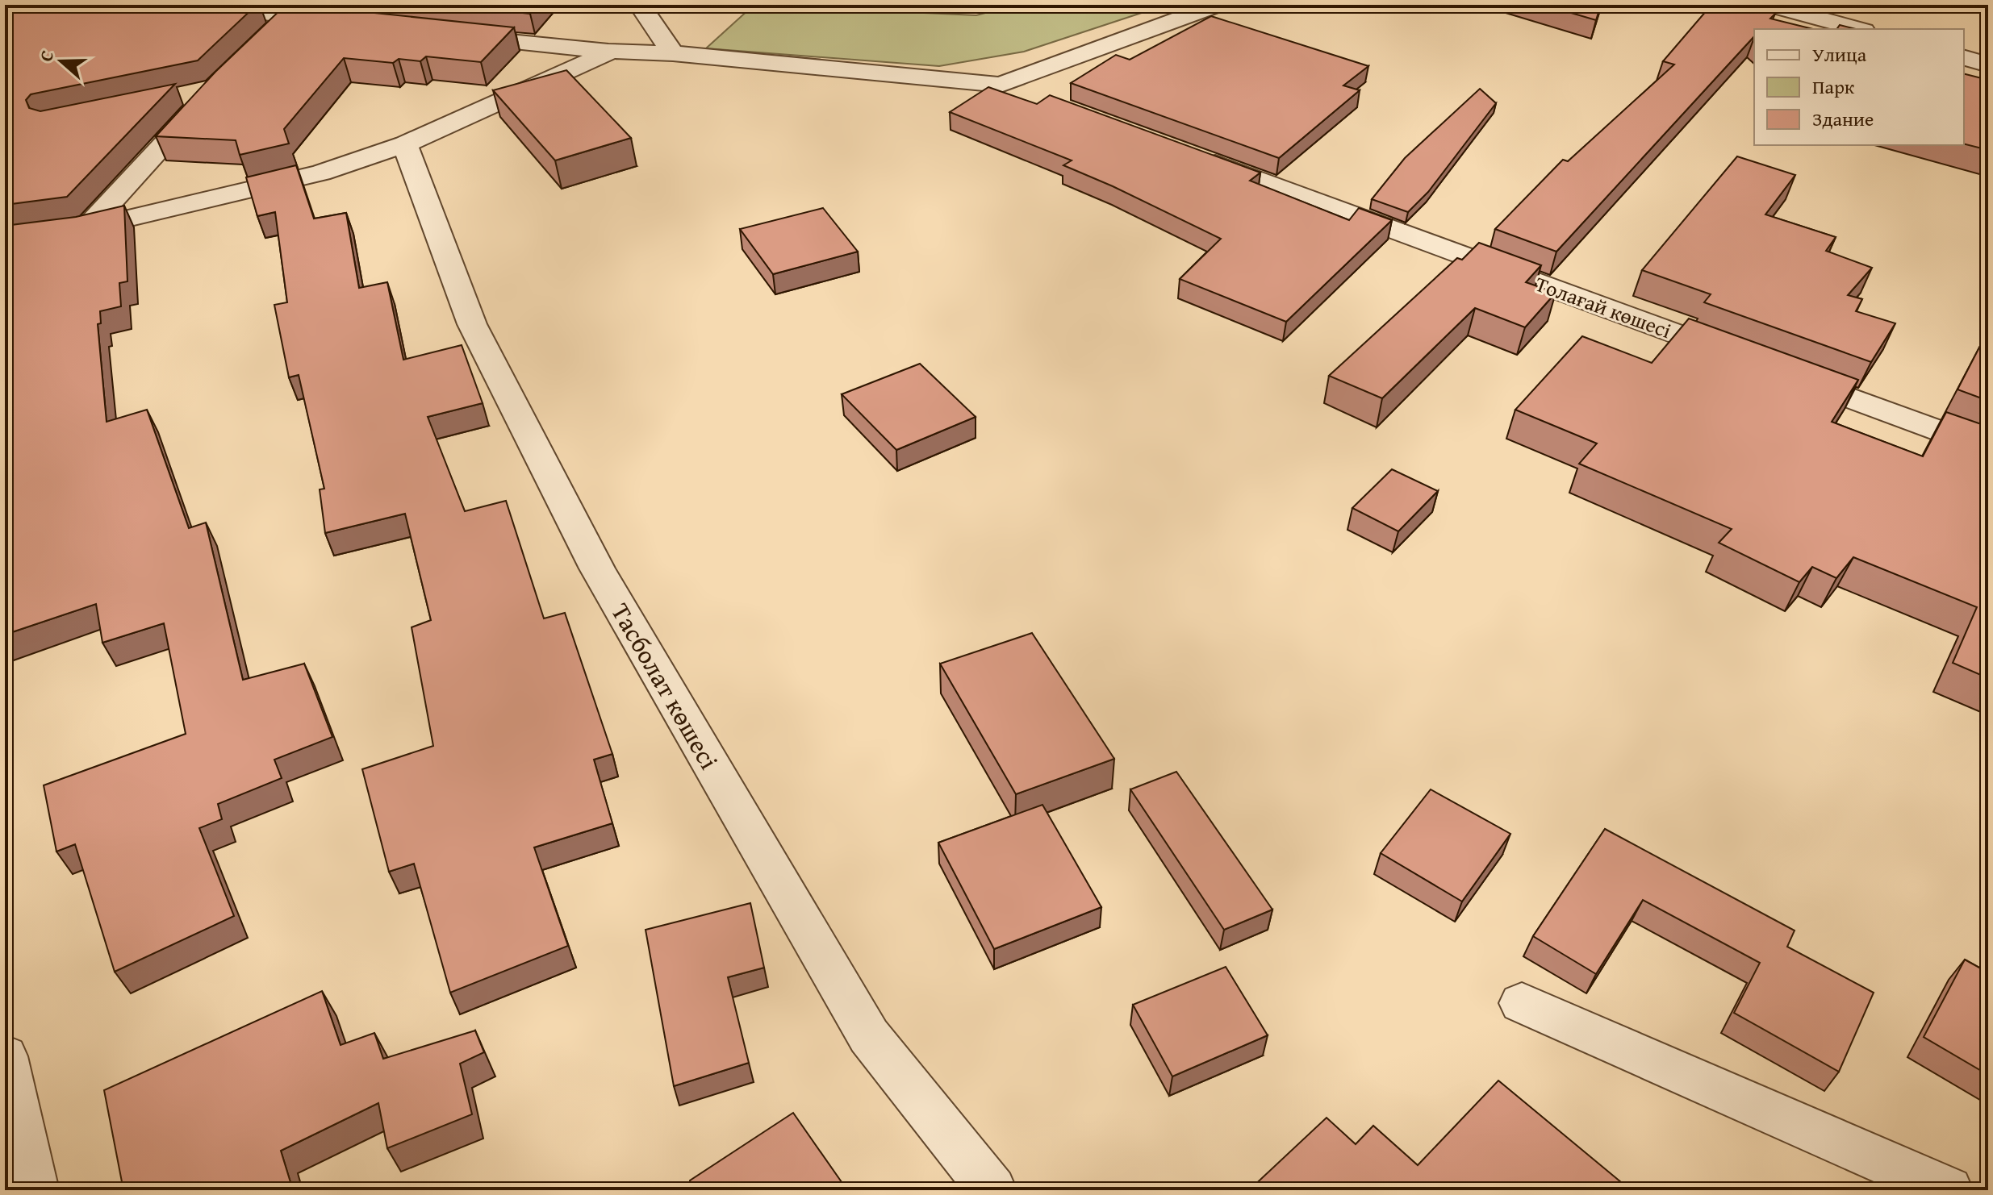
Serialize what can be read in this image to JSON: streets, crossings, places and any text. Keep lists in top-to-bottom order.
{
  "streets": {
    "street": ["Толағай көшесі", "Тасболат көшесі"]
  },
  "legend": ["Улица", "Парк", "Здание"],
  "north": "left"
}
